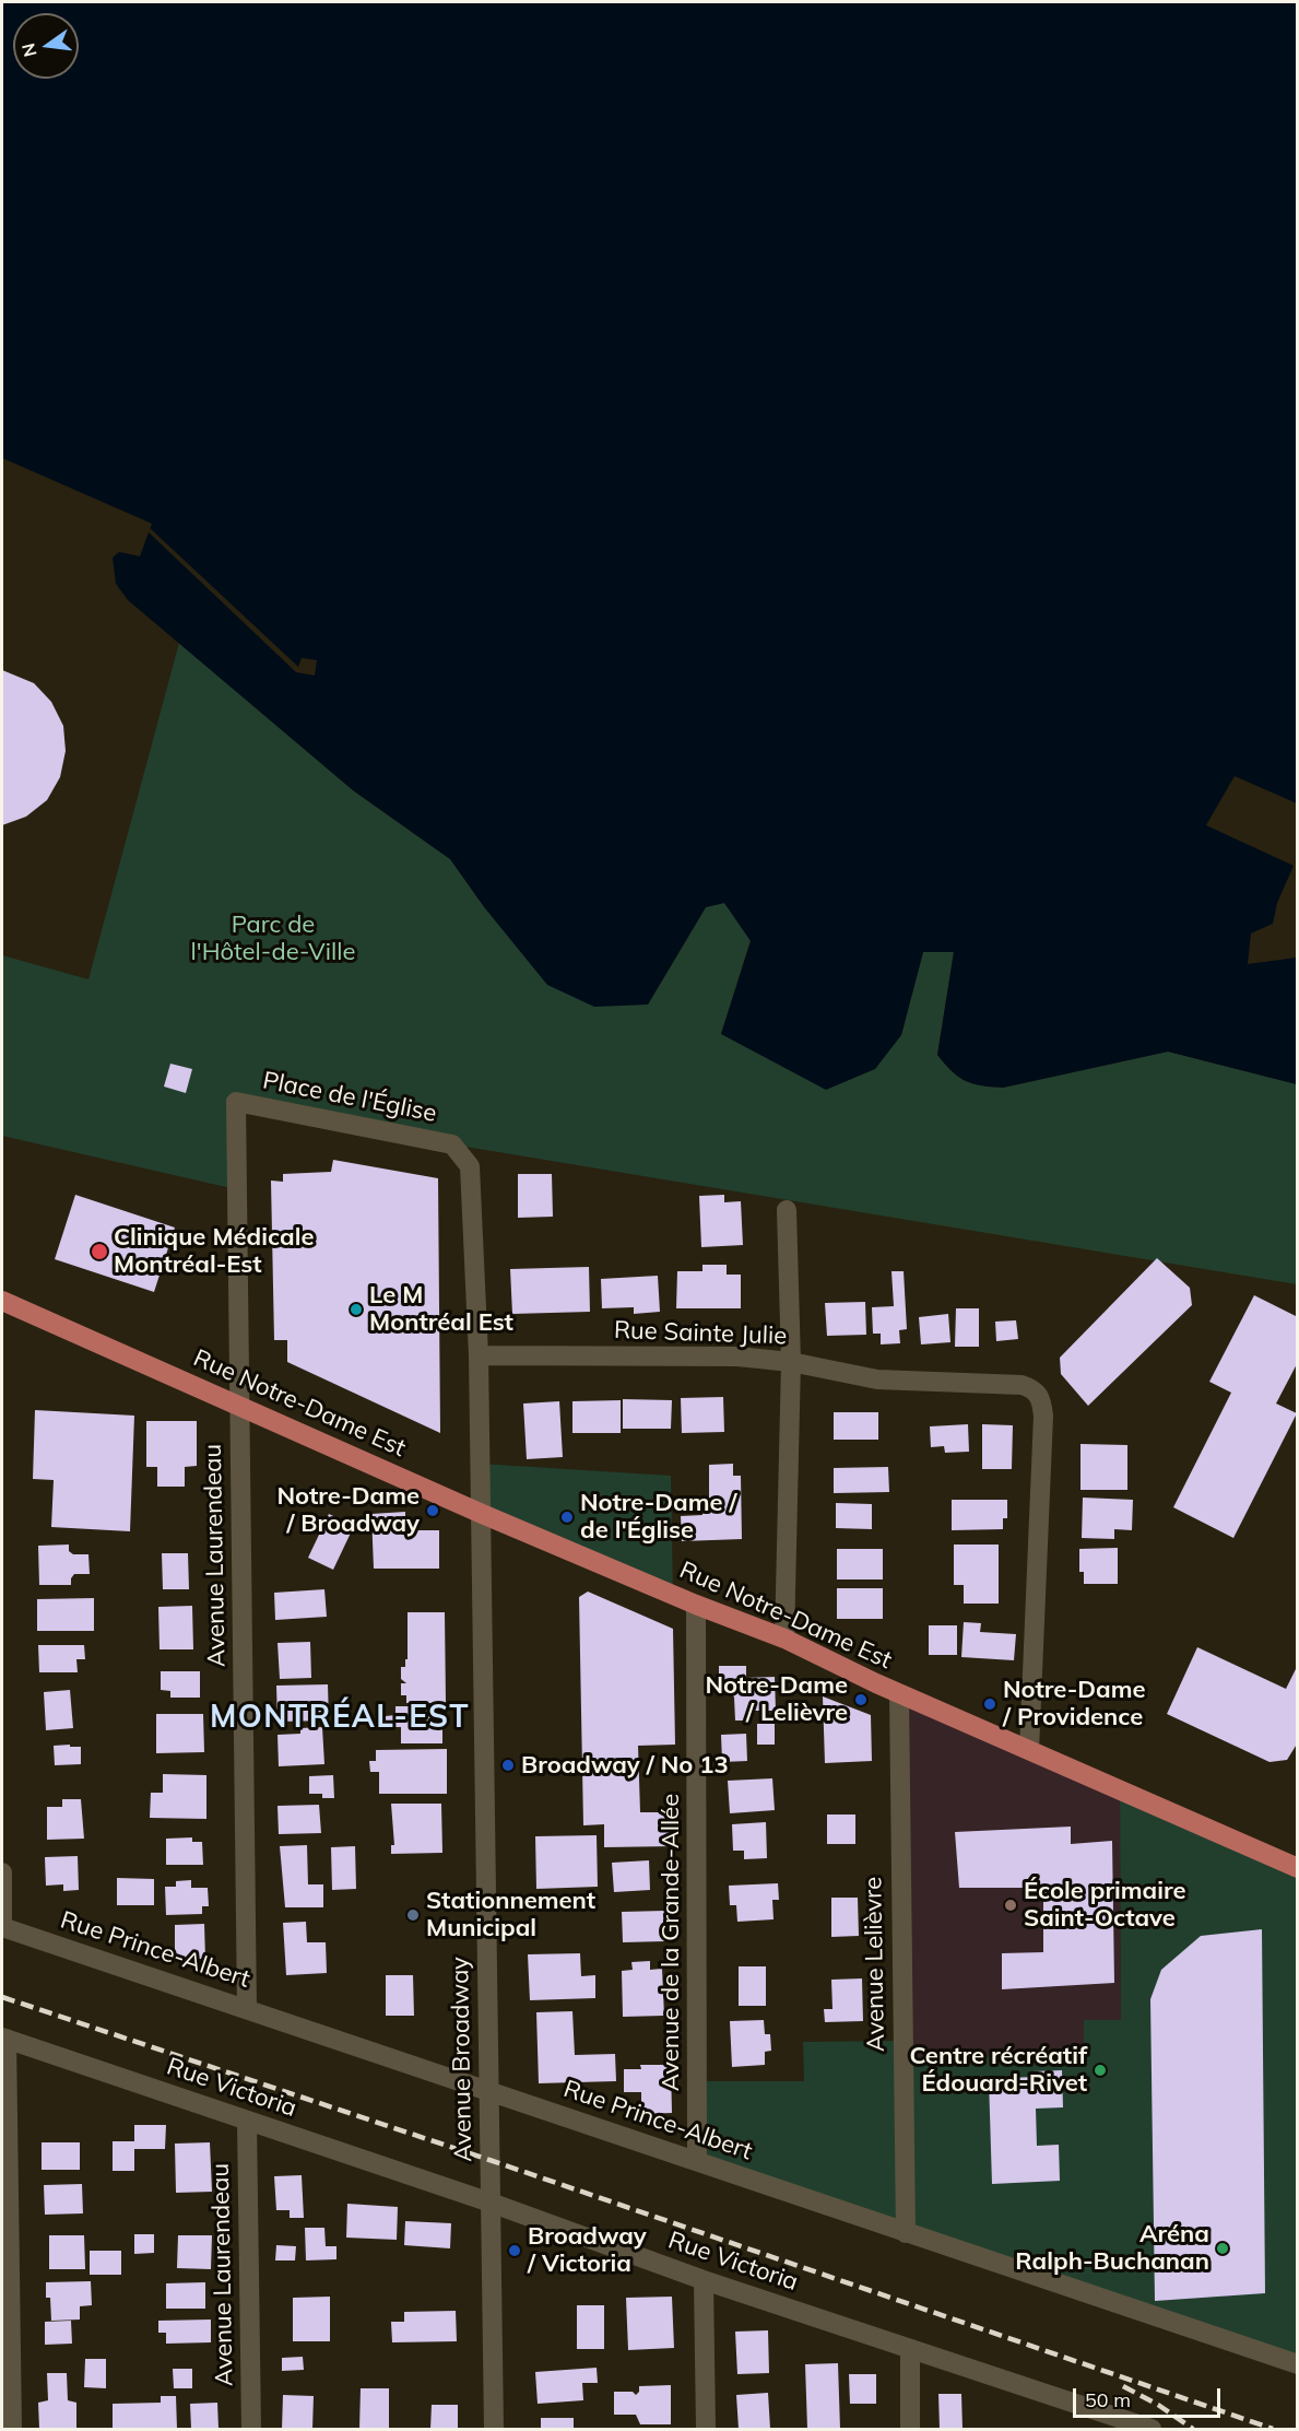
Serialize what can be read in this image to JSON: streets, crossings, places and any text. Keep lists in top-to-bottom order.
{
  "streets": {
    "main road": ["Rue Notre-Dame Est"],
    "street": [
      "Place de l'Église",
      "Rue Sainte Julie",
      "Avenue Laurendeau",
      "Avenue de la Grande-Allée",
      "Rue Prince-Albert",
      "Avenue Lelièvre",
      "Avenue Broadway",
      "Rue Victoria"
    ]
  },
  "crossings": [
    ["Place de l'Église", "Avenue Laurendeau"],
    ["Place de l'Église", "Avenue Broadway"],
    ["Rue Sainte Julie", "Rue Notre-Dame Est"],
    ["Rue Sainte Julie", "Avenue Broadway"],
    ["Rue Notre-Dame Est", "Avenue Laurendeau"],
    ["Rue Notre-Dame Est", "Avenue de la Grande-Allée"],
    ["Rue Notre-Dame Est", "Avenue Lelièvre"],
    ["Rue Notre-Dame Est", "Avenue Broadway"],
    ["Avenue Laurendeau", "Rue Prince-Albert"],
    ["Avenue Laurendeau", "Rue Victoria"],
    ["Avenue de la Grande-Allée", "Rue Prince-Albert"],
    ["Rue Prince-Albert", "Avenue Lelièvre"],
    ["Rue Prince-Albert", "Avenue Broadway"],
    ["Avenue Broadway", "Rue Victoria"]
  ],
  "districts": ["MONTRÉAL-EST"],
  "parks": ["Parc de l'Hôtel-de-Ville"],
  "places": [
    "Clinique Médicale Montréal-Est",
    "Le M Montréal Est",
    "Notre-Dame / Broadway",
    "Notre-Dame / de l'Église",
    "Notre-Dame / Lelièvre",
    "Notre-Dame / Providence",
    "Broadway / No 13",
    "École primaire Saint-Octave",
    "Stationnement Municipal",
    "Centre récréatif Édouard-Rivet",
    "Aréna Ralph-Buchanan",
    "Broadway / Victoria"
  ],
  "scale_bar": "50 m",
  "north": "left"
}
